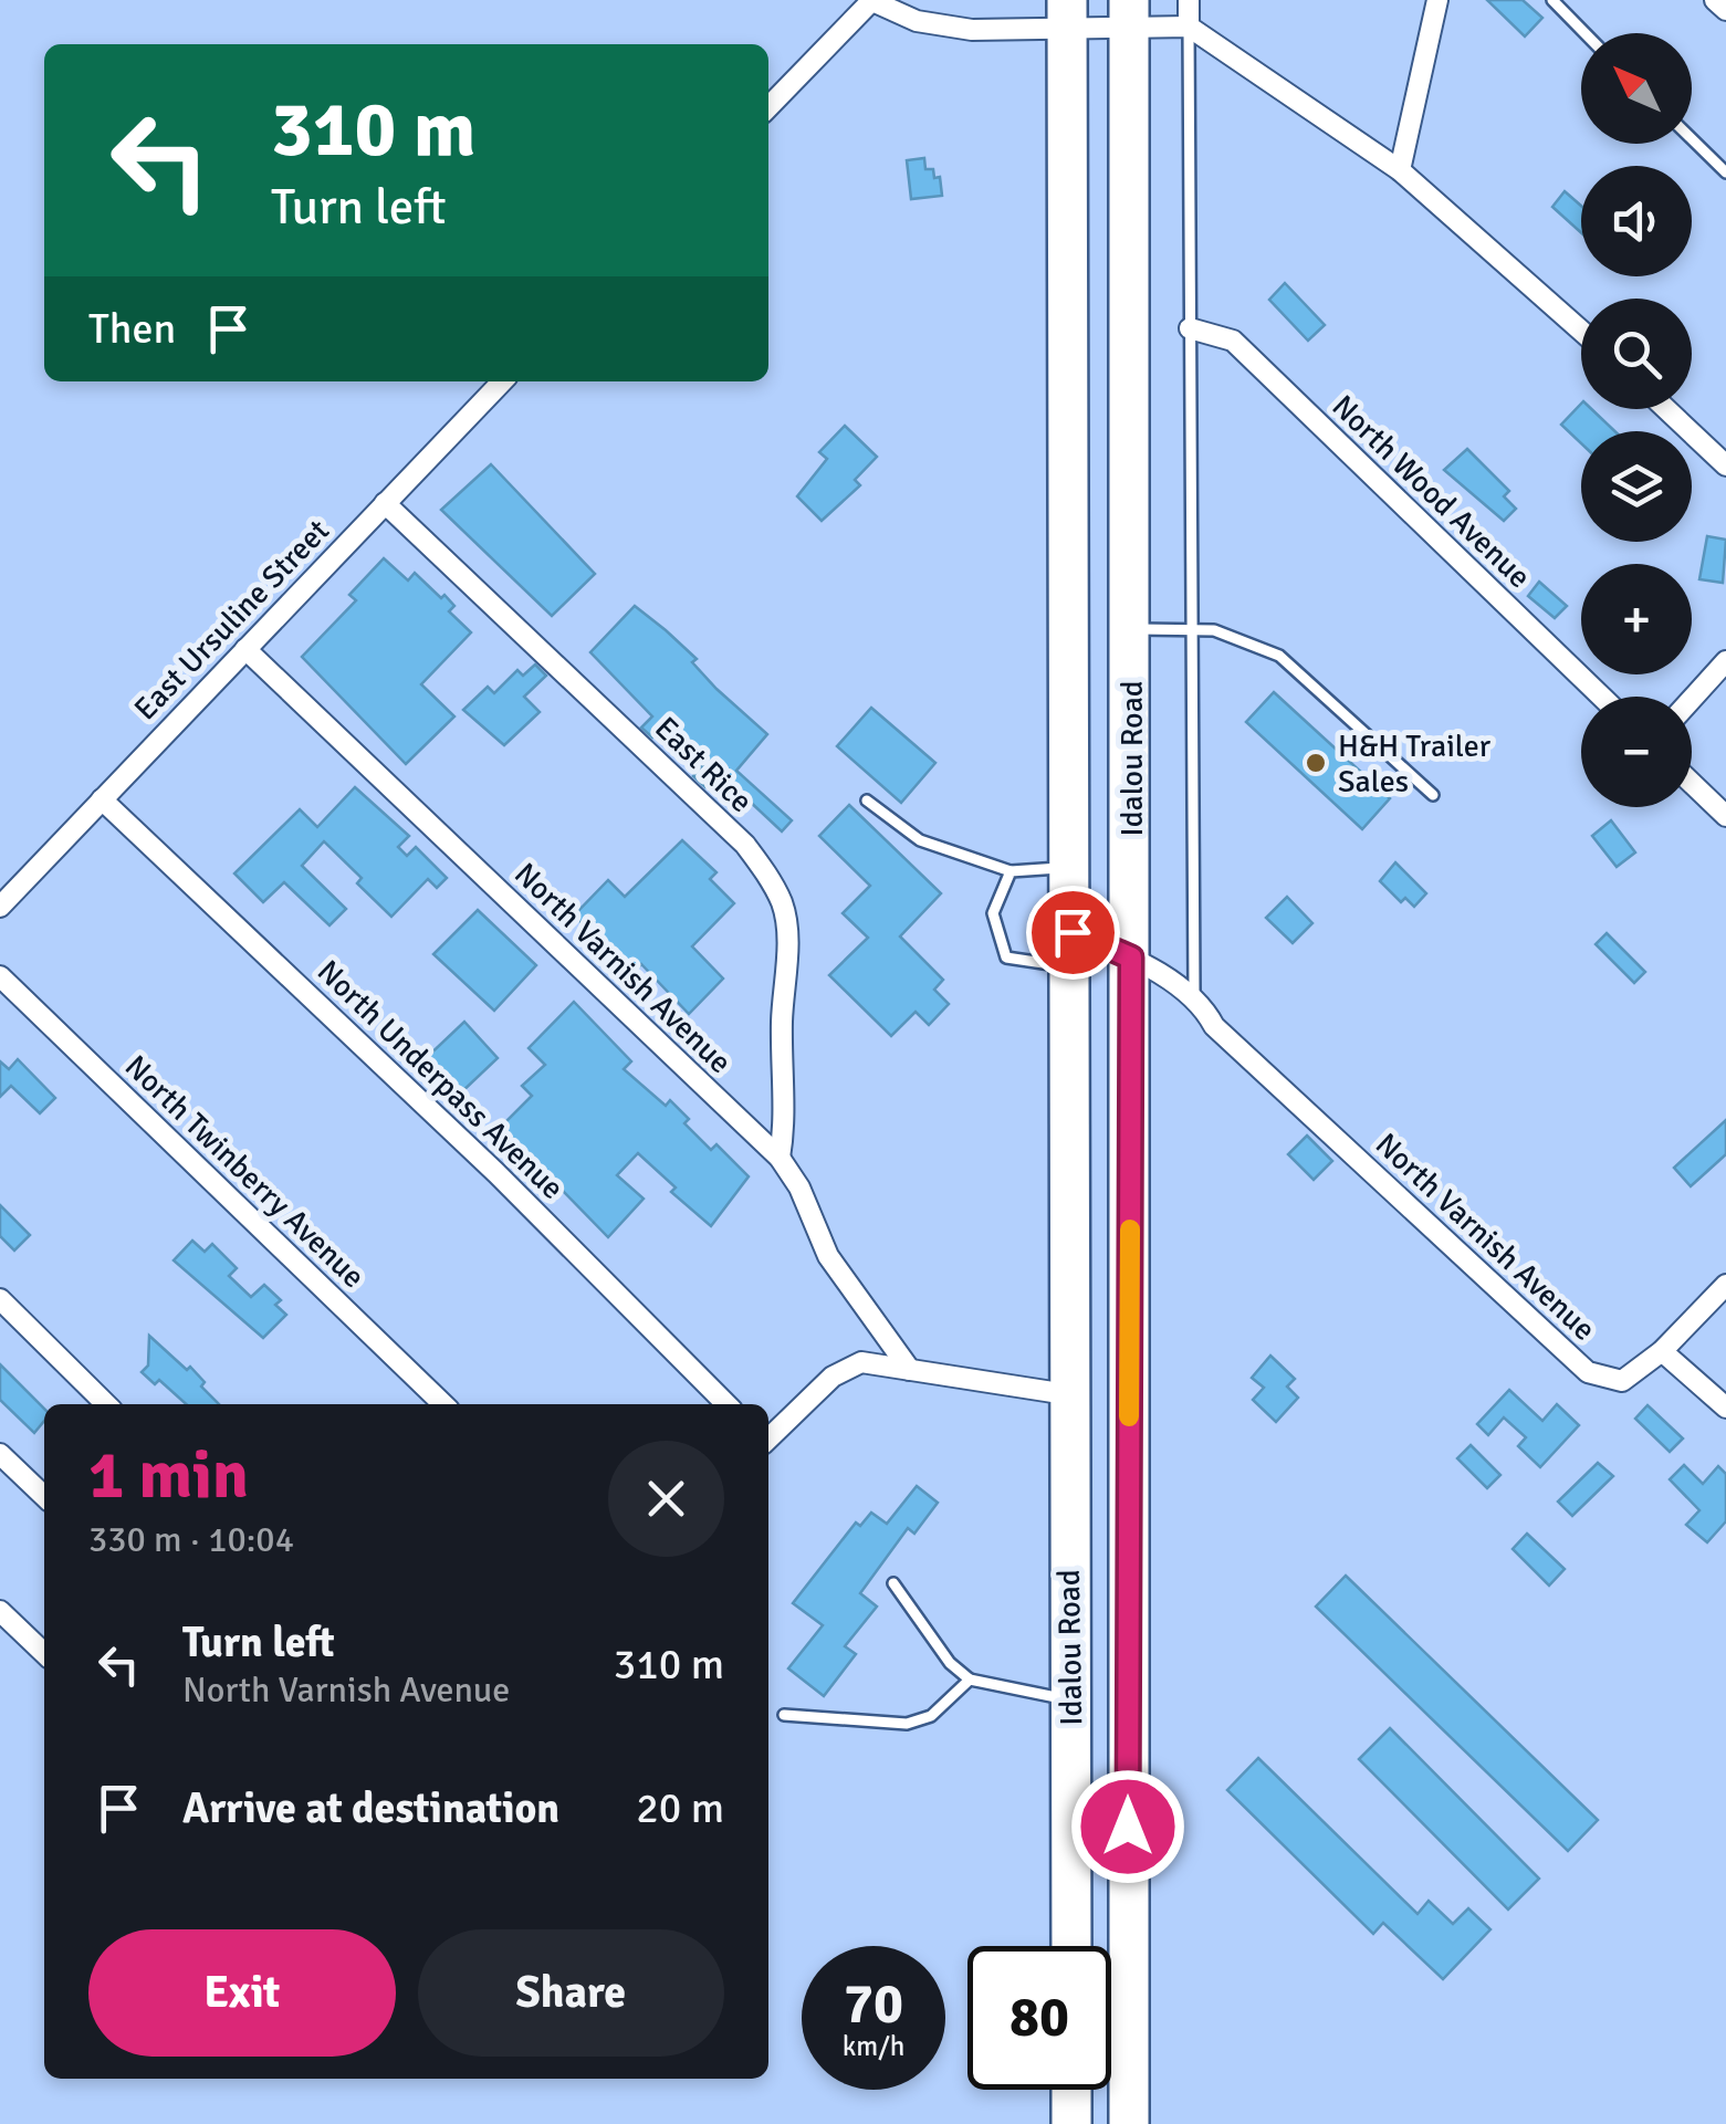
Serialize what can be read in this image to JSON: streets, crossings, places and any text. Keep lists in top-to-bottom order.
{
  "streets": {
    "highway": ["Idalou Road"],
    "street": [
      "North Wood Avenue",
      "East Ursuline Street",
      "East Rice",
      "North Varnish Avenue",
      "North Underpass Avenue",
      "North Twinberry Avenue"
    ]
  },
  "crossings": [
    ["East Ursuline Street", "East Rice"],
    ["East Ursuline Street", "North Varnish Avenue"],
    ["East Ursuline Street", "North Underpass Avenue"],
    ["Idalou Road", "North Varnish Avenue"],
    ["East Rice", "North Varnish Avenue"]
  ],
  "places": ["H&H Trailer Sales"],
  "north": "top left",
  "page": {
    "map_buttons": ["+", "−"],
    "turn": ["310 m", "Turn left"],
    "then": "Then",
    "heading": ["1 min", "330 m · 10:04"],
    "list": [
      {
        "name": "Turn left",
        "note": "North Varnish Avenue",
        "value": "310 m"
      },
      {
        "name": "Arrive at destination",
        "value": "20 m"
      }
    ],
    "buttons": ["Exit", "Share"],
    "speed": "70 km/h",
    "limit": "80"
  }
}
